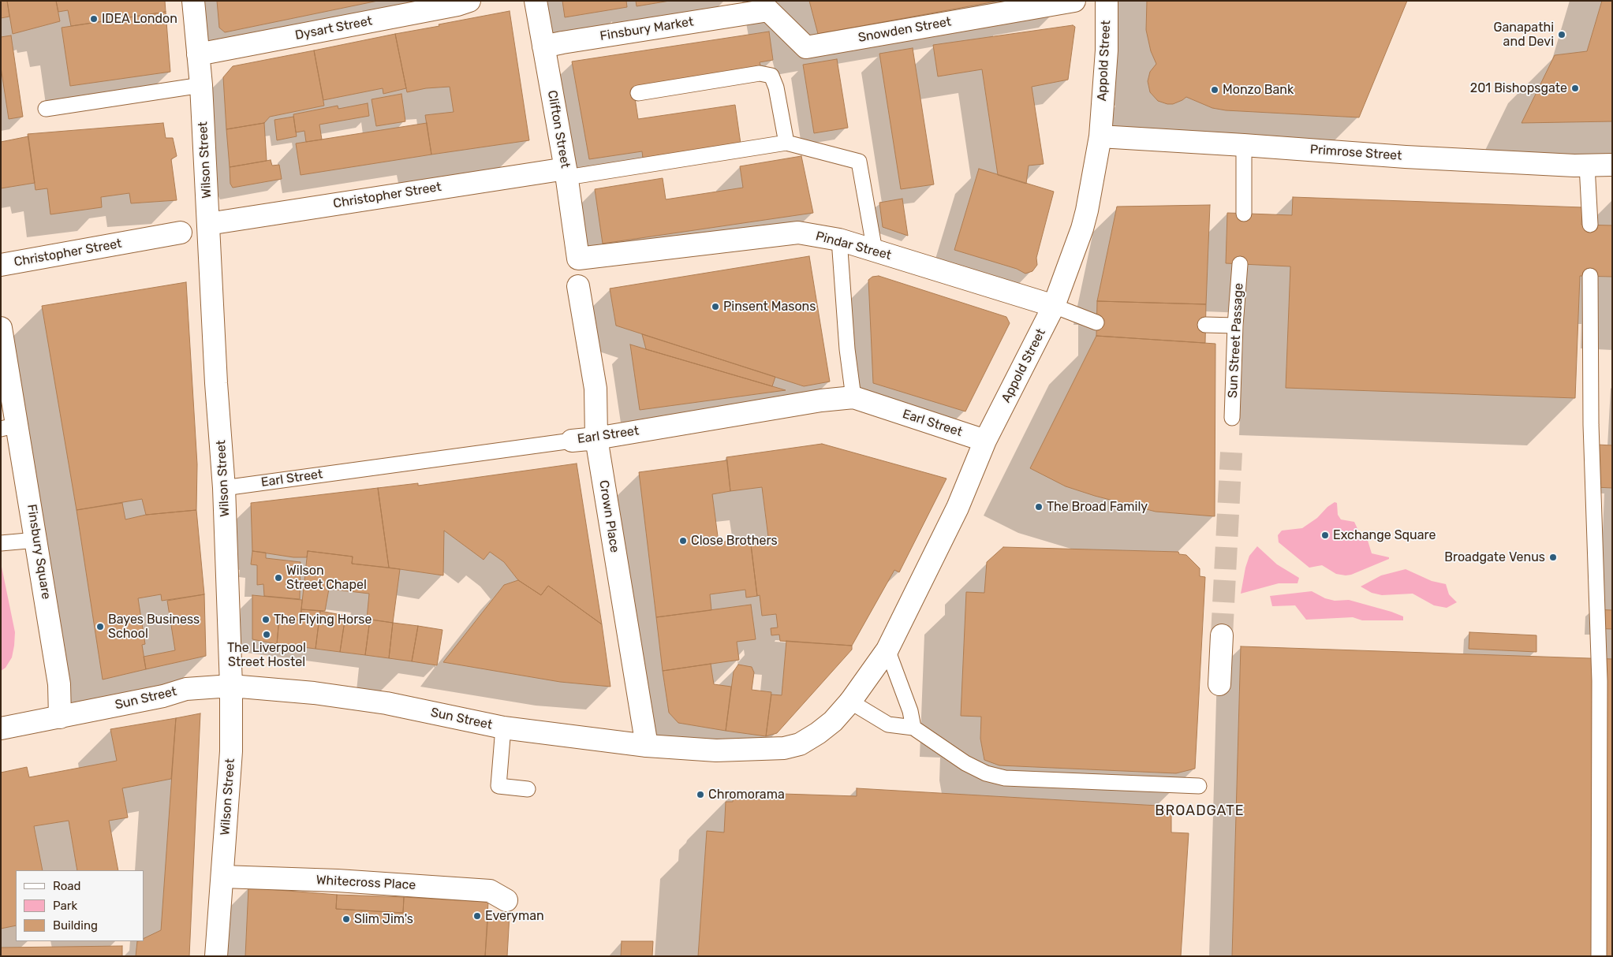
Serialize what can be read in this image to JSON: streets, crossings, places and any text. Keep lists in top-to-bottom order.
{
  "streets": {
    "street": [
      "Dysart Street",
      "Finsbury Market",
      "Snowden Street",
      "Appold Street",
      "Clifton Street",
      "Primrose Street",
      "Wilson Street",
      "Christopher Street",
      "Pindar Street",
      "Earl Street",
      "Crown Place",
      "Finsbury Square",
      "Sun Street",
      "Whitecross Place"
    ],
    "lane": ["Sun Street Passage"]
  },
  "crossings": [
    ["Dysart Street", "Wilson Street"],
    ["Finsbury Market", "Snowden Street"],
    ["Finsbury Market", "Clifton Street"],
    ["Appold Street", "Primrose Street"],
    ["Appold Street", "Pindar Street"],
    ["Appold Street", "Earl Street"],
    ["Appold Street", "Sun Street"],
    ["Clifton Street", "Christopher Street"],
    ["Clifton Street", "Pindar Street"],
    ["Wilson Street", "Christopher Street"],
    ["Wilson Street", "Earl Street"],
    ["Wilson Street", "Sun Street"],
    ["Wilson Street", "Whitecross Place"],
    ["Earl Street", "Crown Place"],
    ["Crown Place", "Sun Street"],
    ["Finsbury Square", "Sun Street"]
  ],
  "districts": ["BROADGATE"],
  "places": [
    "IDEA London",
    "Ganapathi and Devi",
    "201 Bishopsgate",
    "Monzo Bank",
    "Pinsent Masons",
    "The Broad Family",
    "Exchange Square",
    "Close Brothers",
    "Broadgate Venus",
    "Wilson Street Chapel",
    "The Flying Horse",
    "Bayes Business School",
    "The Liverpool Street Hostel",
    "Chromorama",
    "Everyman",
    "Slim Jim's"
  ],
  "legend": ["Road", "Park", "Building"]
}
